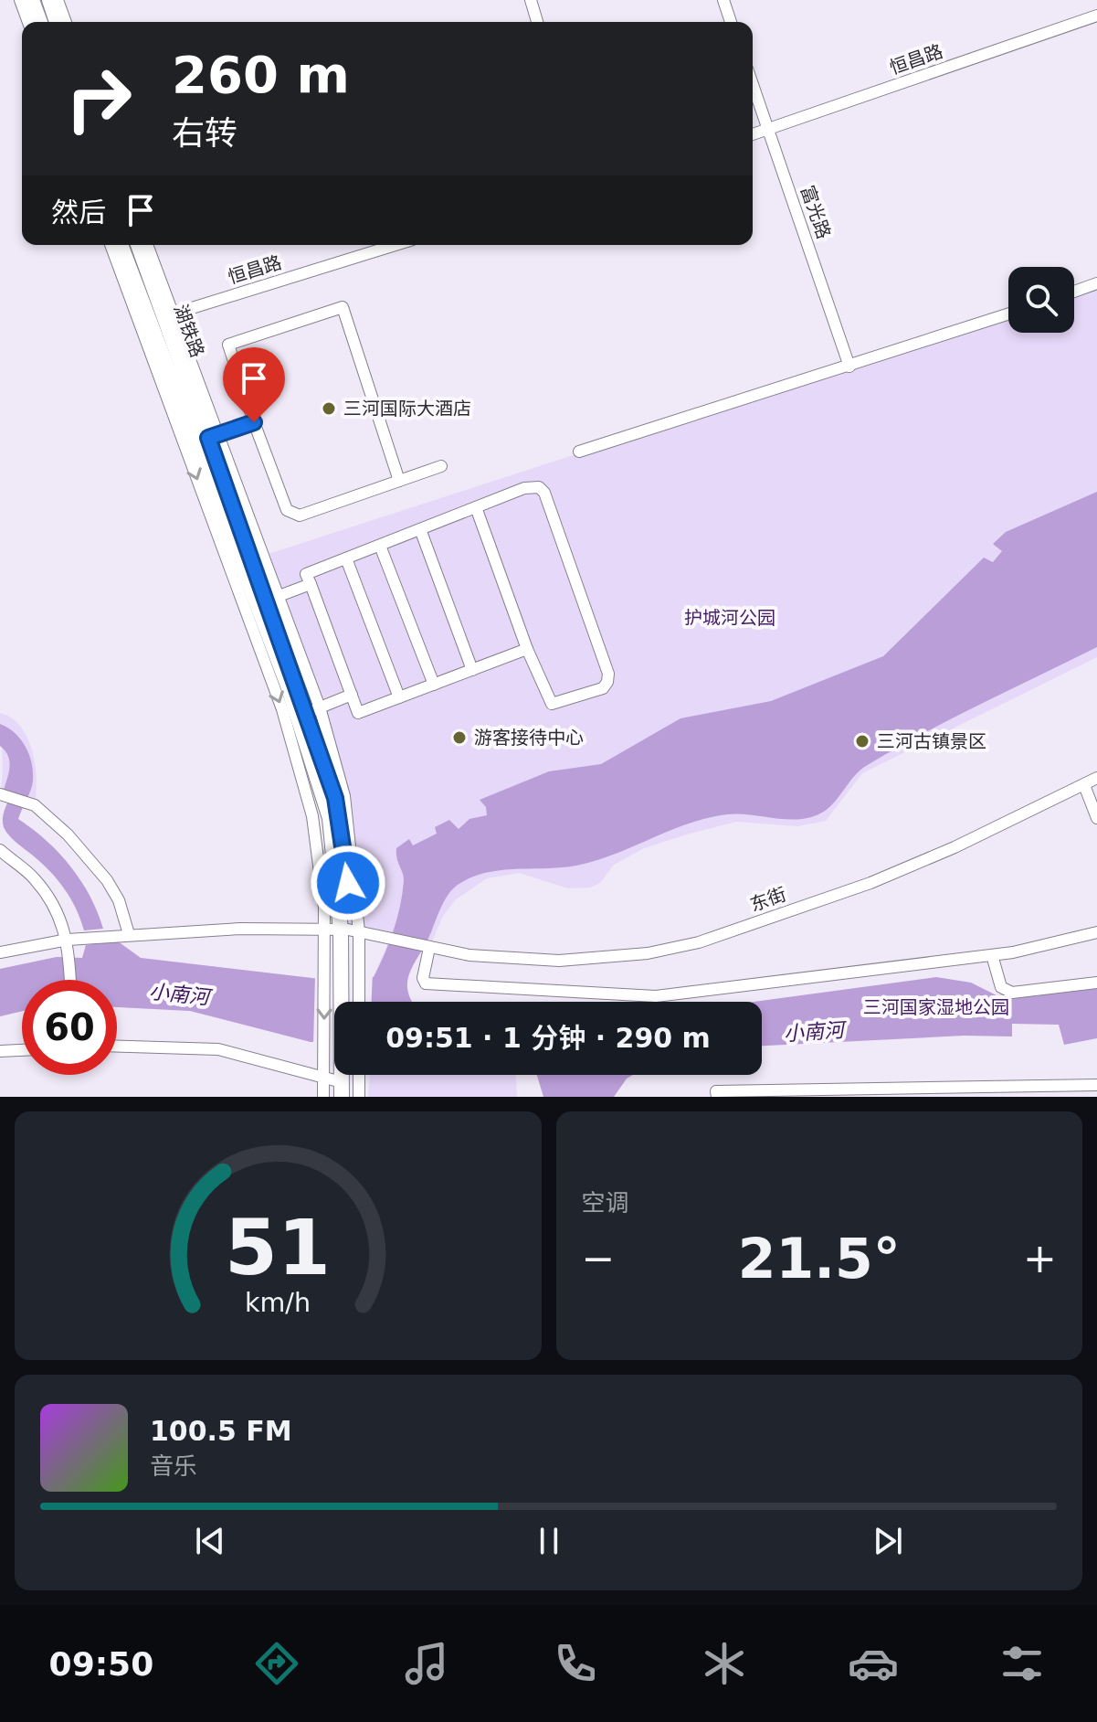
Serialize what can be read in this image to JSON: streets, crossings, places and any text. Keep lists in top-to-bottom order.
{
  "streets": {
    "main road": ["湖铁路"],
    "street": ["恒昌路", "富光路", "东街"]
  },
  "crossings": [
    ["恒昌路", "富光路"],
    ["恒昌路", "湖铁路"],
    ["湖铁路", "东街"]
  ],
  "water": ["小南河"],
  "parks": ["护城河公园", "三河国家湿地公园"],
  "places": ["三河国际大酒店", "游客接待中心", "三河古镇景区"],
  "page": {
    "turn": ["260 m", "右转"],
    "then": "然后",
    "limit": "60",
    "trip": "09:51 · 1 分钟 · 290 m",
    "tile": "空调",
    "heat": ["−", "21.5°", "+"],
    "song": ["100.5 FM", "音乐"],
    "tabs": "09:50",
    "gauge": ["51", "km/h"]
  }
}
